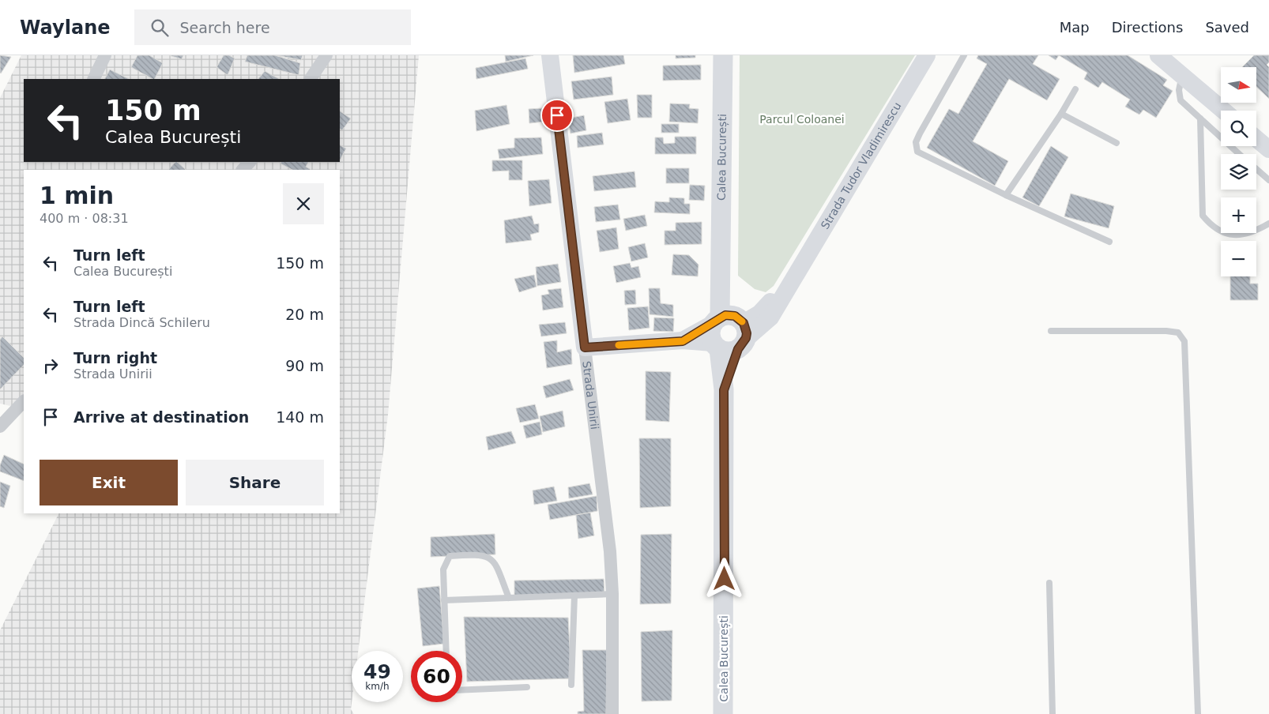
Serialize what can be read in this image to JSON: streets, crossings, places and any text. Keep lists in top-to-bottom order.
{
  "streets": {
    "main road": ["Calea București", "Strada Tudor Vladimirescu", "Strada Unirii"]
  },
  "crossings": [
    ["Calea București", "Strada Tudor Vladimirescu"]
  ],
  "parks": ["Parcul Coloanei"],
  "north": "right",
  "page": {
    "header": "Waylane",
    "search": "Search here",
    "nav": ["Map", "Directions", "Saved"],
    "map_buttons": ["+", "−"],
    "turn": ["150 m", "Calea București"],
    "heading": ["1 min", "400 m · 08:31"],
    "list": [
      {
        "name": "Turn left",
        "note": "Calea București",
        "value": "150 m"
      },
      {
        "name": "Turn left",
        "note": "Strada Dincă Schileru",
        "value": "20 m"
      },
      {
        "name": "Turn right",
        "note": "Strada Unirii",
        "value": "90 m"
      },
      {
        "name": "Arrive at destination",
        "value": "140 m"
      }
    ],
    "buttons": ["Exit", "Share"],
    "speed": "49 km/h",
    "limit": "60"
  }
}
